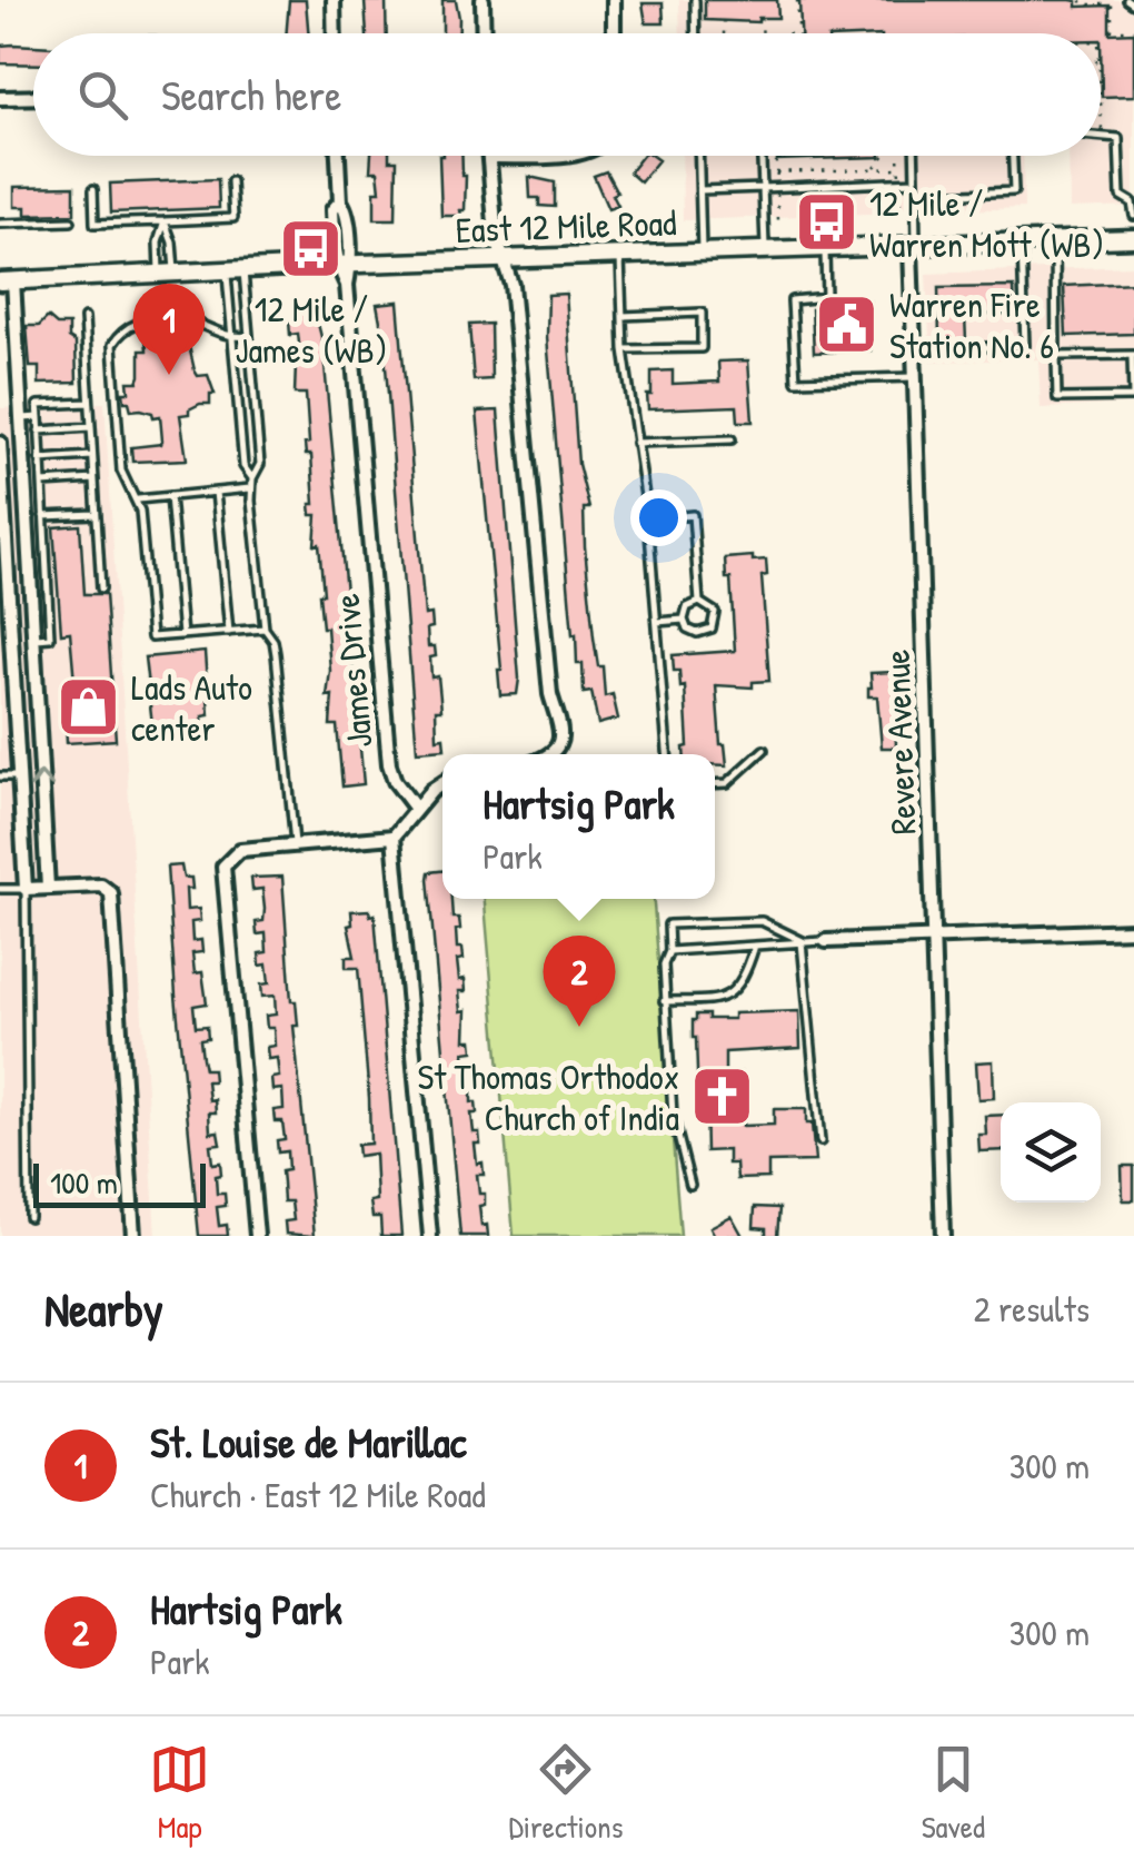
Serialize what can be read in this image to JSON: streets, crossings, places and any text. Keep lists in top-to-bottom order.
{
  "streets": {
    "main road": ["East 12 Mile Road"],
    "street": ["James Drive", "Revere Avenue"]
  },
  "crossings": [
    ["East 12 Mile Road", "James Drive"],
    ["East 12 Mile Road", "Revere Avenue"]
  ],
  "places": {
    "bus stop": ["12 Mile / Warren Mott (WB)", "12 Mile / James (WB)"],
    "public building": ["Warren Fire Station No. 6"],
    "shop": ["Lads Auto center"],
    "church": ["St Thomas Orthodox Church of India"]
  },
  "scale_bar": "100 m",
  "page": {
    "search": "Search here",
    "pins": ["1", "2"],
    "popup": ["Hartsig Park", "Park"],
    "scale": "100 m",
    "heading": ["Nearby", "2 results"],
    "list": [
      {
        "mark": "1",
        "name": "St. Louise de Marillac",
        "note": "Church · East 12 Mile Road",
        "value": "300 m"
      },
      {
        "mark": "2",
        "name": "Hartsig Park",
        "note": "Park",
        "value": "300 m"
      }
    ],
    "nav": ["Map", "Directions", "Saved"]
  }
}
